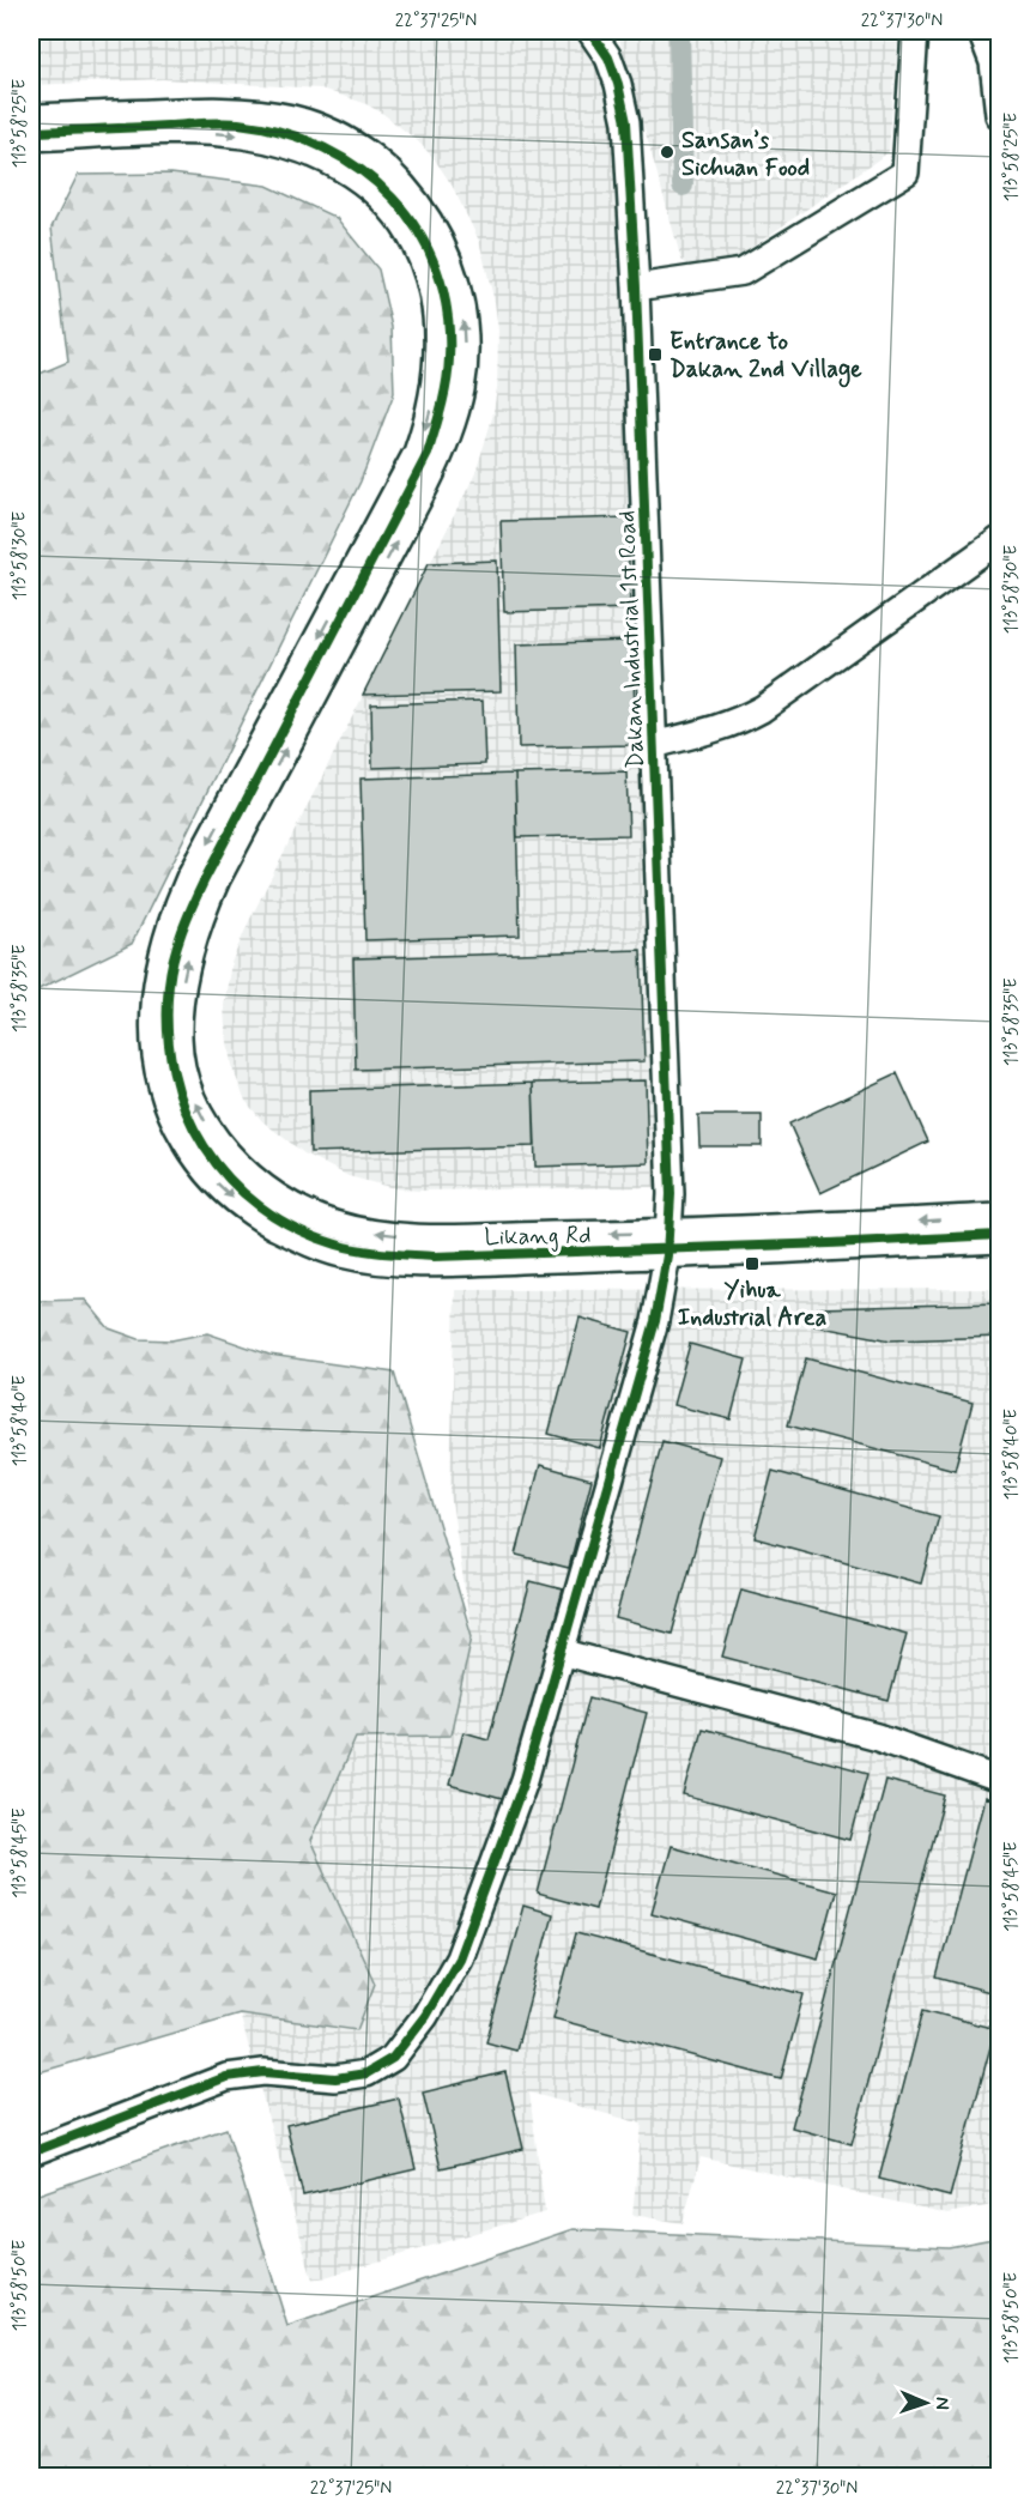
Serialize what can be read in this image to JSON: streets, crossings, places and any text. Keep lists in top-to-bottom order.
{
  "streets": {
    "street": ["Dakan Industrial 1st Road", "Likang Rd"]
  },
  "crossings": [
    ["Dakan Industrial 1st Road", "Likang Rd"]
  ],
  "places": {
    "other": ["Sansan’s Sichuan Food"],
    "transit": ["Entrance to Dakan 2nd Village", "Yihua Industrial Area"]
  },
  "north": "right",
  "coordinates": [
    "22°37'25\"N",
    "22°37'30\"N",
    "113°58'25\"E",
    "113°58'30\"E",
    "113°58'35\"E",
    "113°58'40\"E",
    "113°58'45\"E",
    "113°58'50\"E"
  ]
}
